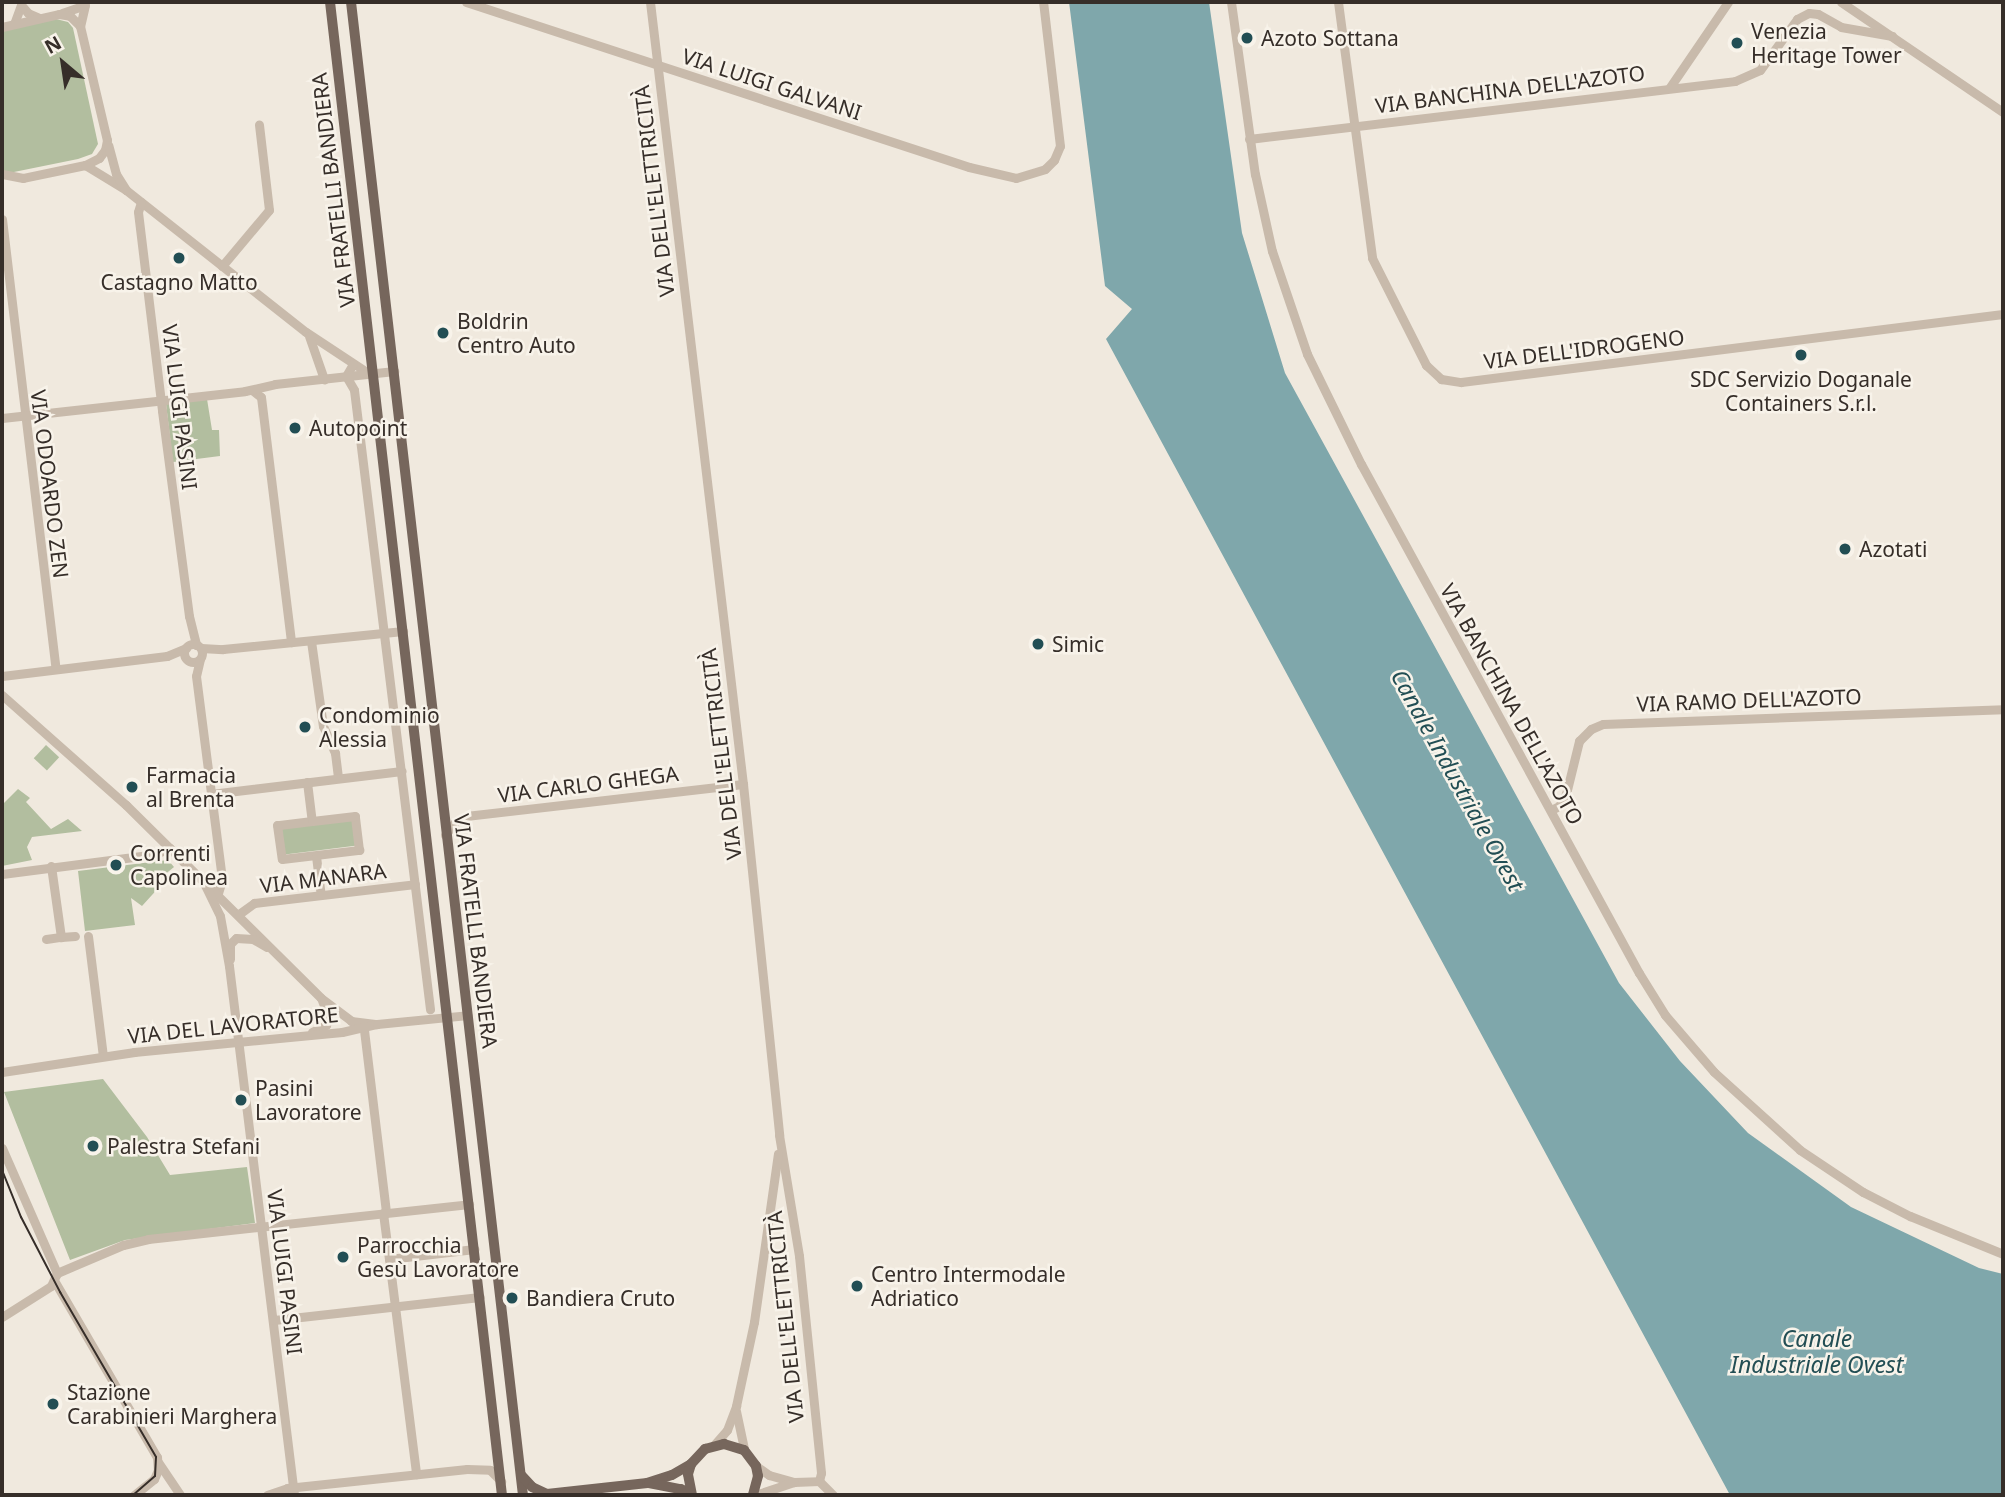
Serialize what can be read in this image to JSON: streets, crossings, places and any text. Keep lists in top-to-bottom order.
{
  "streets": {
    "main road": ["VIA FRATELLI BANDIERA"],
    "street": [
      "VIA LUIGI GALVANI",
      "VIA BANCHINA DELL'AZOTO",
      "VIA DELL'ELETTRICITÀ",
      "VIA DELL'IDROGENO",
      "VIA LUIGI PASINI",
      "VIA ODOARDO ZEN",
      "VIA RAMO DELL'AZOTO",
      "VIA CARLO GHEGA",
      "VIA MANARA",
      "VIA DEL LAVORATORE"
    ]
  },
  "crossings": [
    ["VIA LUIGI GALVANI", "VIA DELL'ELETTRICITÀ"],
    ["VIA BANCHINA DELL'AZOTO", "VIA DELL'IDROGENO"],
    ["VIA BANCHINA DELL'AZOTO", "VIA RAMO DELL'AZOTO"],
    ["VIA FRATELLI BANDIERA", "VIA CARLO GHEGA"],
    ["VIA FRATELLI BANDIERA", "VIA DEL LAVORATORE"],
    ["VIA DELL'ELETTRICITÀ", "VIA CARLO GHEGA"],
    ["VIA LUIGI PASINI", "VIA DEL LAVORATORE"]
  ],
  "water": ["Canale Industriale Ovest"],
  "places": [
    "Azoto Sottana",
    "Venezia Heritage Tower",
    "Castagno Matto",
    "Boldrin Centro Auto",
    "SDC Servizio Doganale Containers S.r.l.",
    "Autopoint",
    "Azotati",
    "Simic",
    "Condominio Alessia",
    "Farmacia al Brenta",
    "Correnti Capolinea",
    "Pasini Lavoratore",
    "Palestra Stefani",
    "Parrocchia Gesù Lavoratore",
    "Centro Intermodale Adriatico",
    "Bandiera Cruto",
    "Stazione Carabinieri Marghera"
  ],
  "north": "top left"
}
